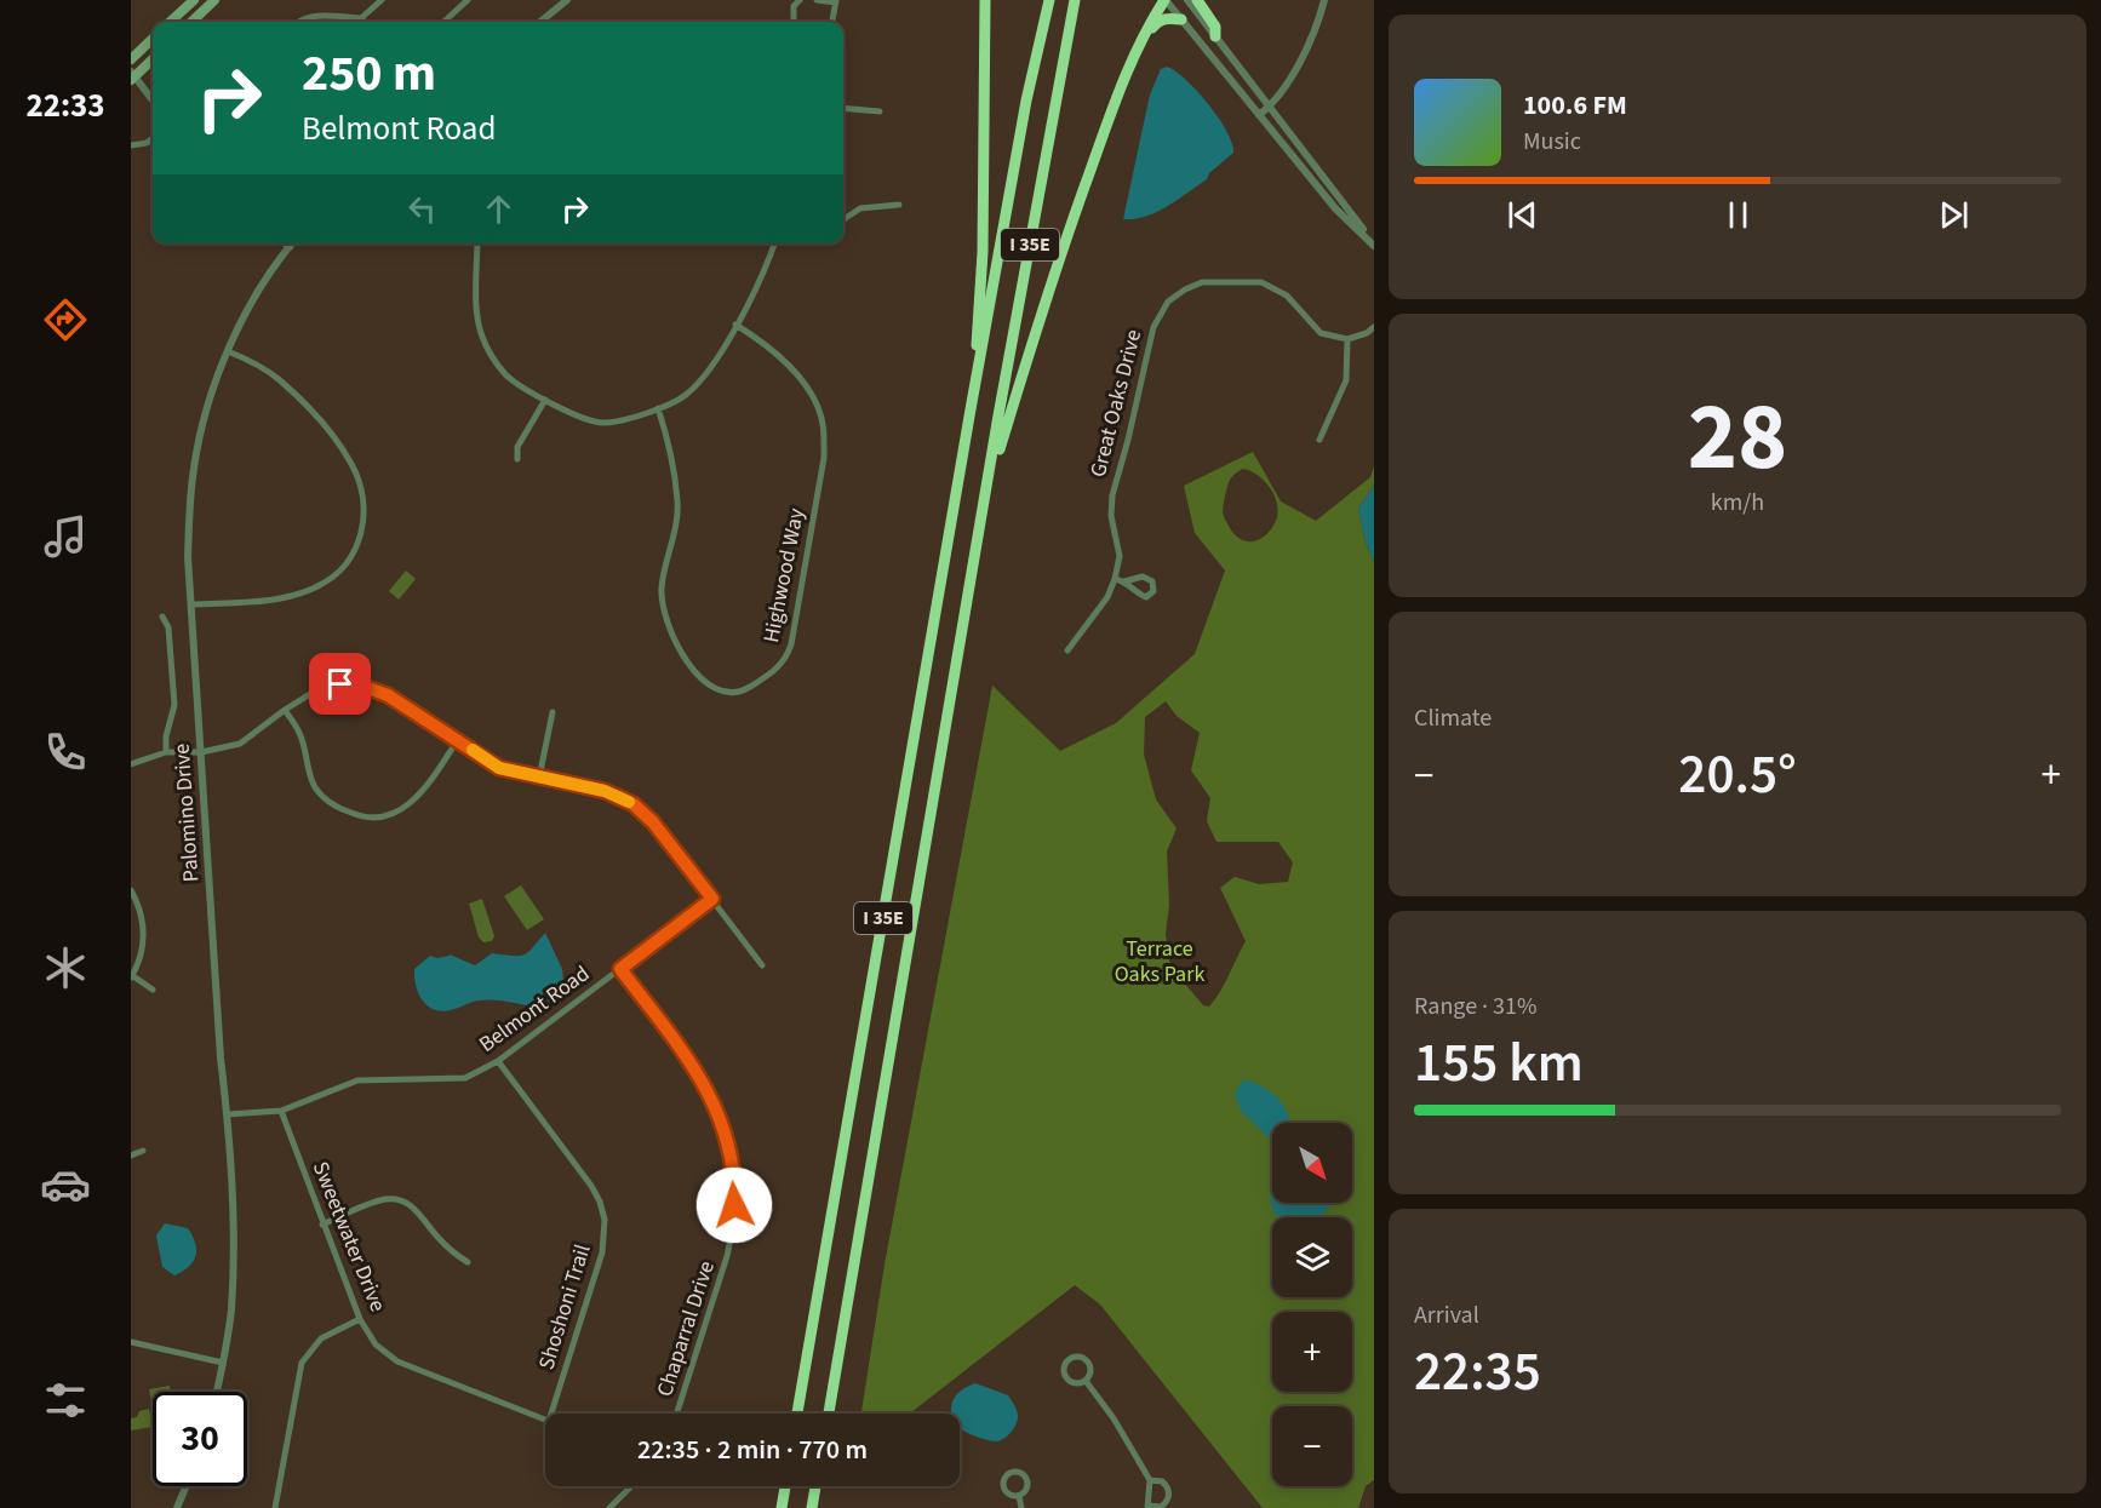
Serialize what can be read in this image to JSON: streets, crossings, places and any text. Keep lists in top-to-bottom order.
{
  "streets": {
    "highway": ["I 35E"],
    "street": [
      "Great Oaks Drive",
      "Highwood Way",
      "Palomino Drive",
      "Belmont Road",
      "Sweetwater Drive",
      "Shoshoni Trail",
      "Chaparral Drive"
    ]
  },
  "crossings": [
    ["Palomino Drive", "Belmont Road"],
    ["Belmont Road", "Sweetwater Drive"],
    ["Belmont Road", "Shoshoni Trail"],
    ["Belmont Road", "Chaparral Drive"]
  ],
  "parks": ["Terrace Oaks Park"],
  "north": "bottom right",
  "page": {
    "tabs": "22:33",
    "turn": ["250 m", "Belmont Road"],
    "song": ["100.6 FM", "Music"],
    "tile": [
      ["28", "km/h"],
      "Climate",
      ["Range · 31%", "155 km"],
      ["Arrival", "22:35"]
    ],
    "heat": ["−", "20.5°", "+"],
    "map_buttons": ["+", "−"],
    "limit": "30",
    "trip": "22:35 · 2 min · 770 m"
  }
}
